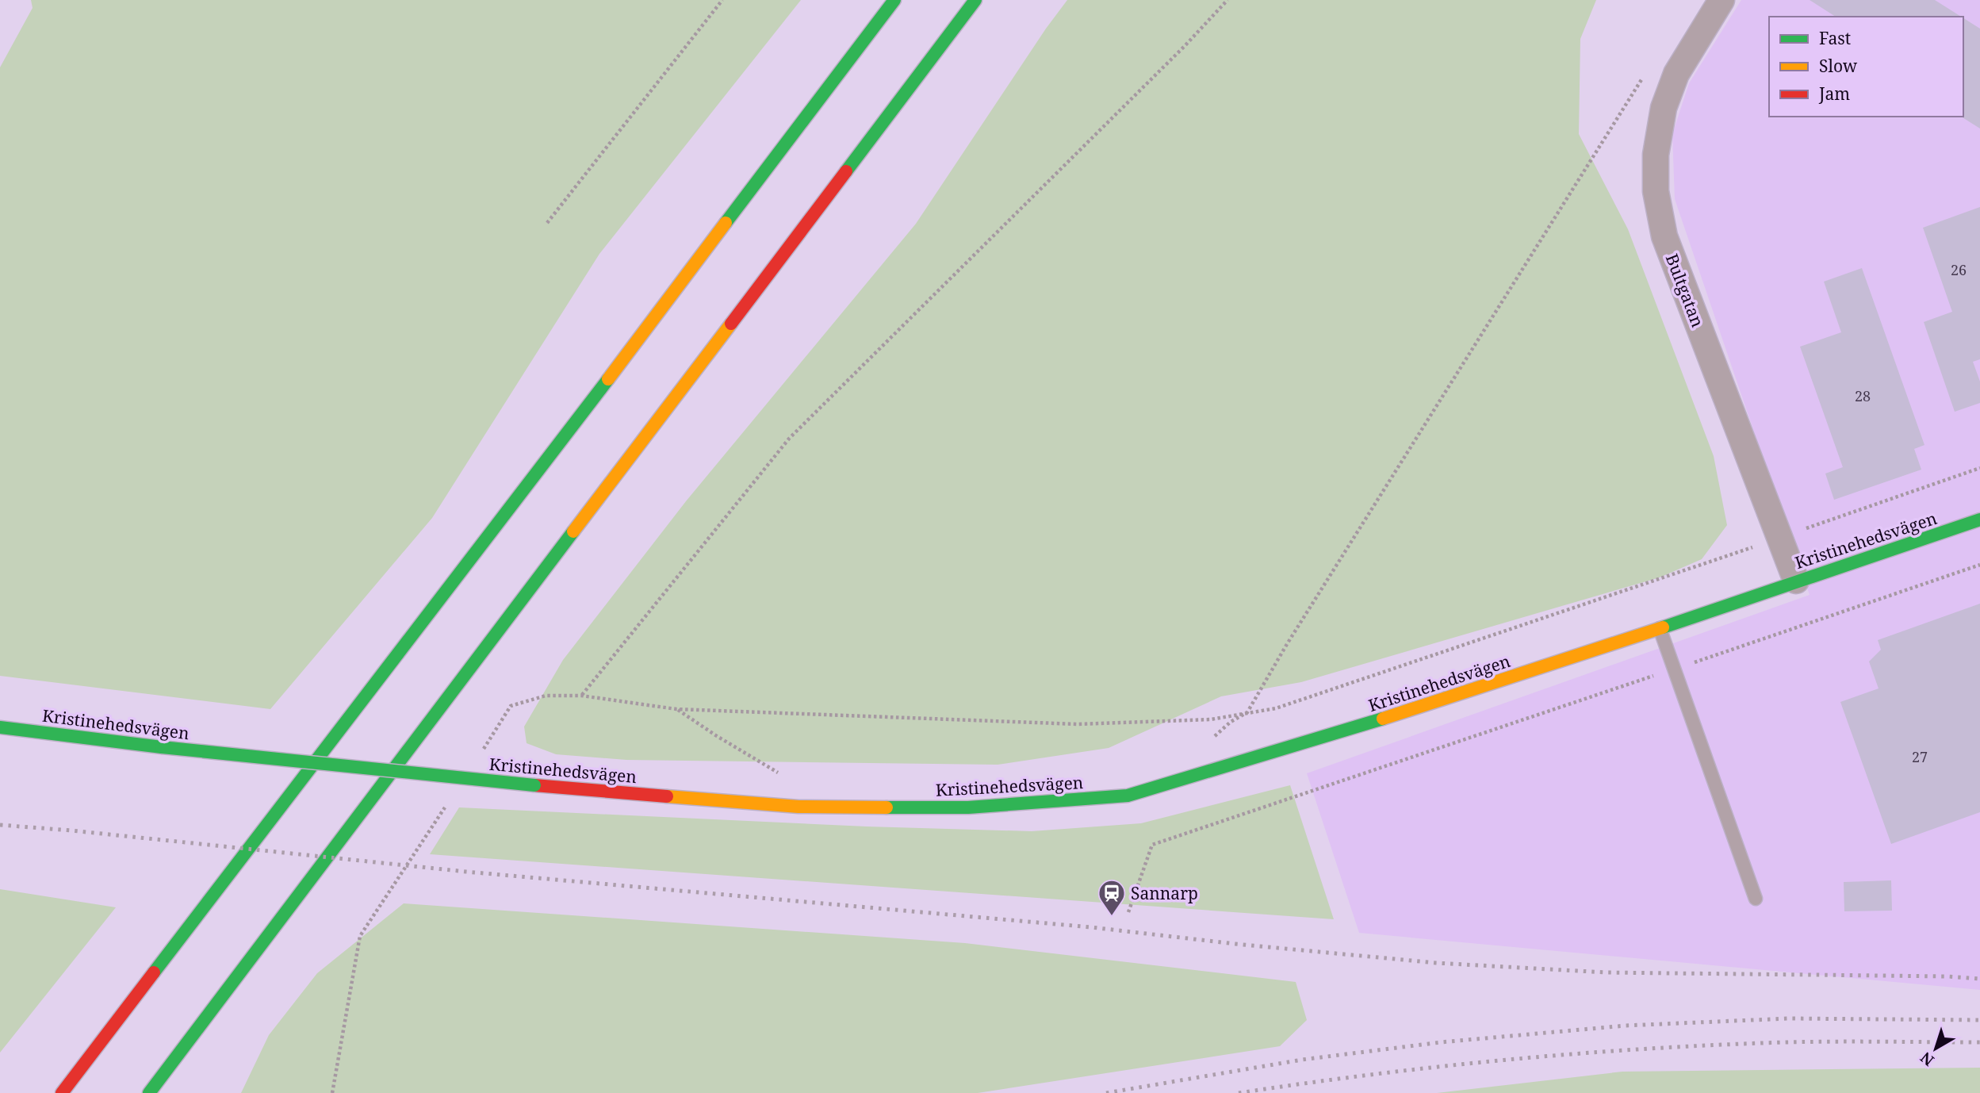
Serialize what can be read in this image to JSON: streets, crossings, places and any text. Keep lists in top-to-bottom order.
{
  "streets": {
    "main road": ["Kristinehedsvägen"],
    "street": ["Bultgatan"]
  },
  "crossings": [
    ["Bultgatan", "Kristinehedsvägen"]
  ],
  "places": {
    "station": ["Sannarp"]
  },
  "house_numbers": ["26", "28", "27"],
  "legend": ["Fast", "Slow", "Jam"],
  "north": "bottom left"
}
